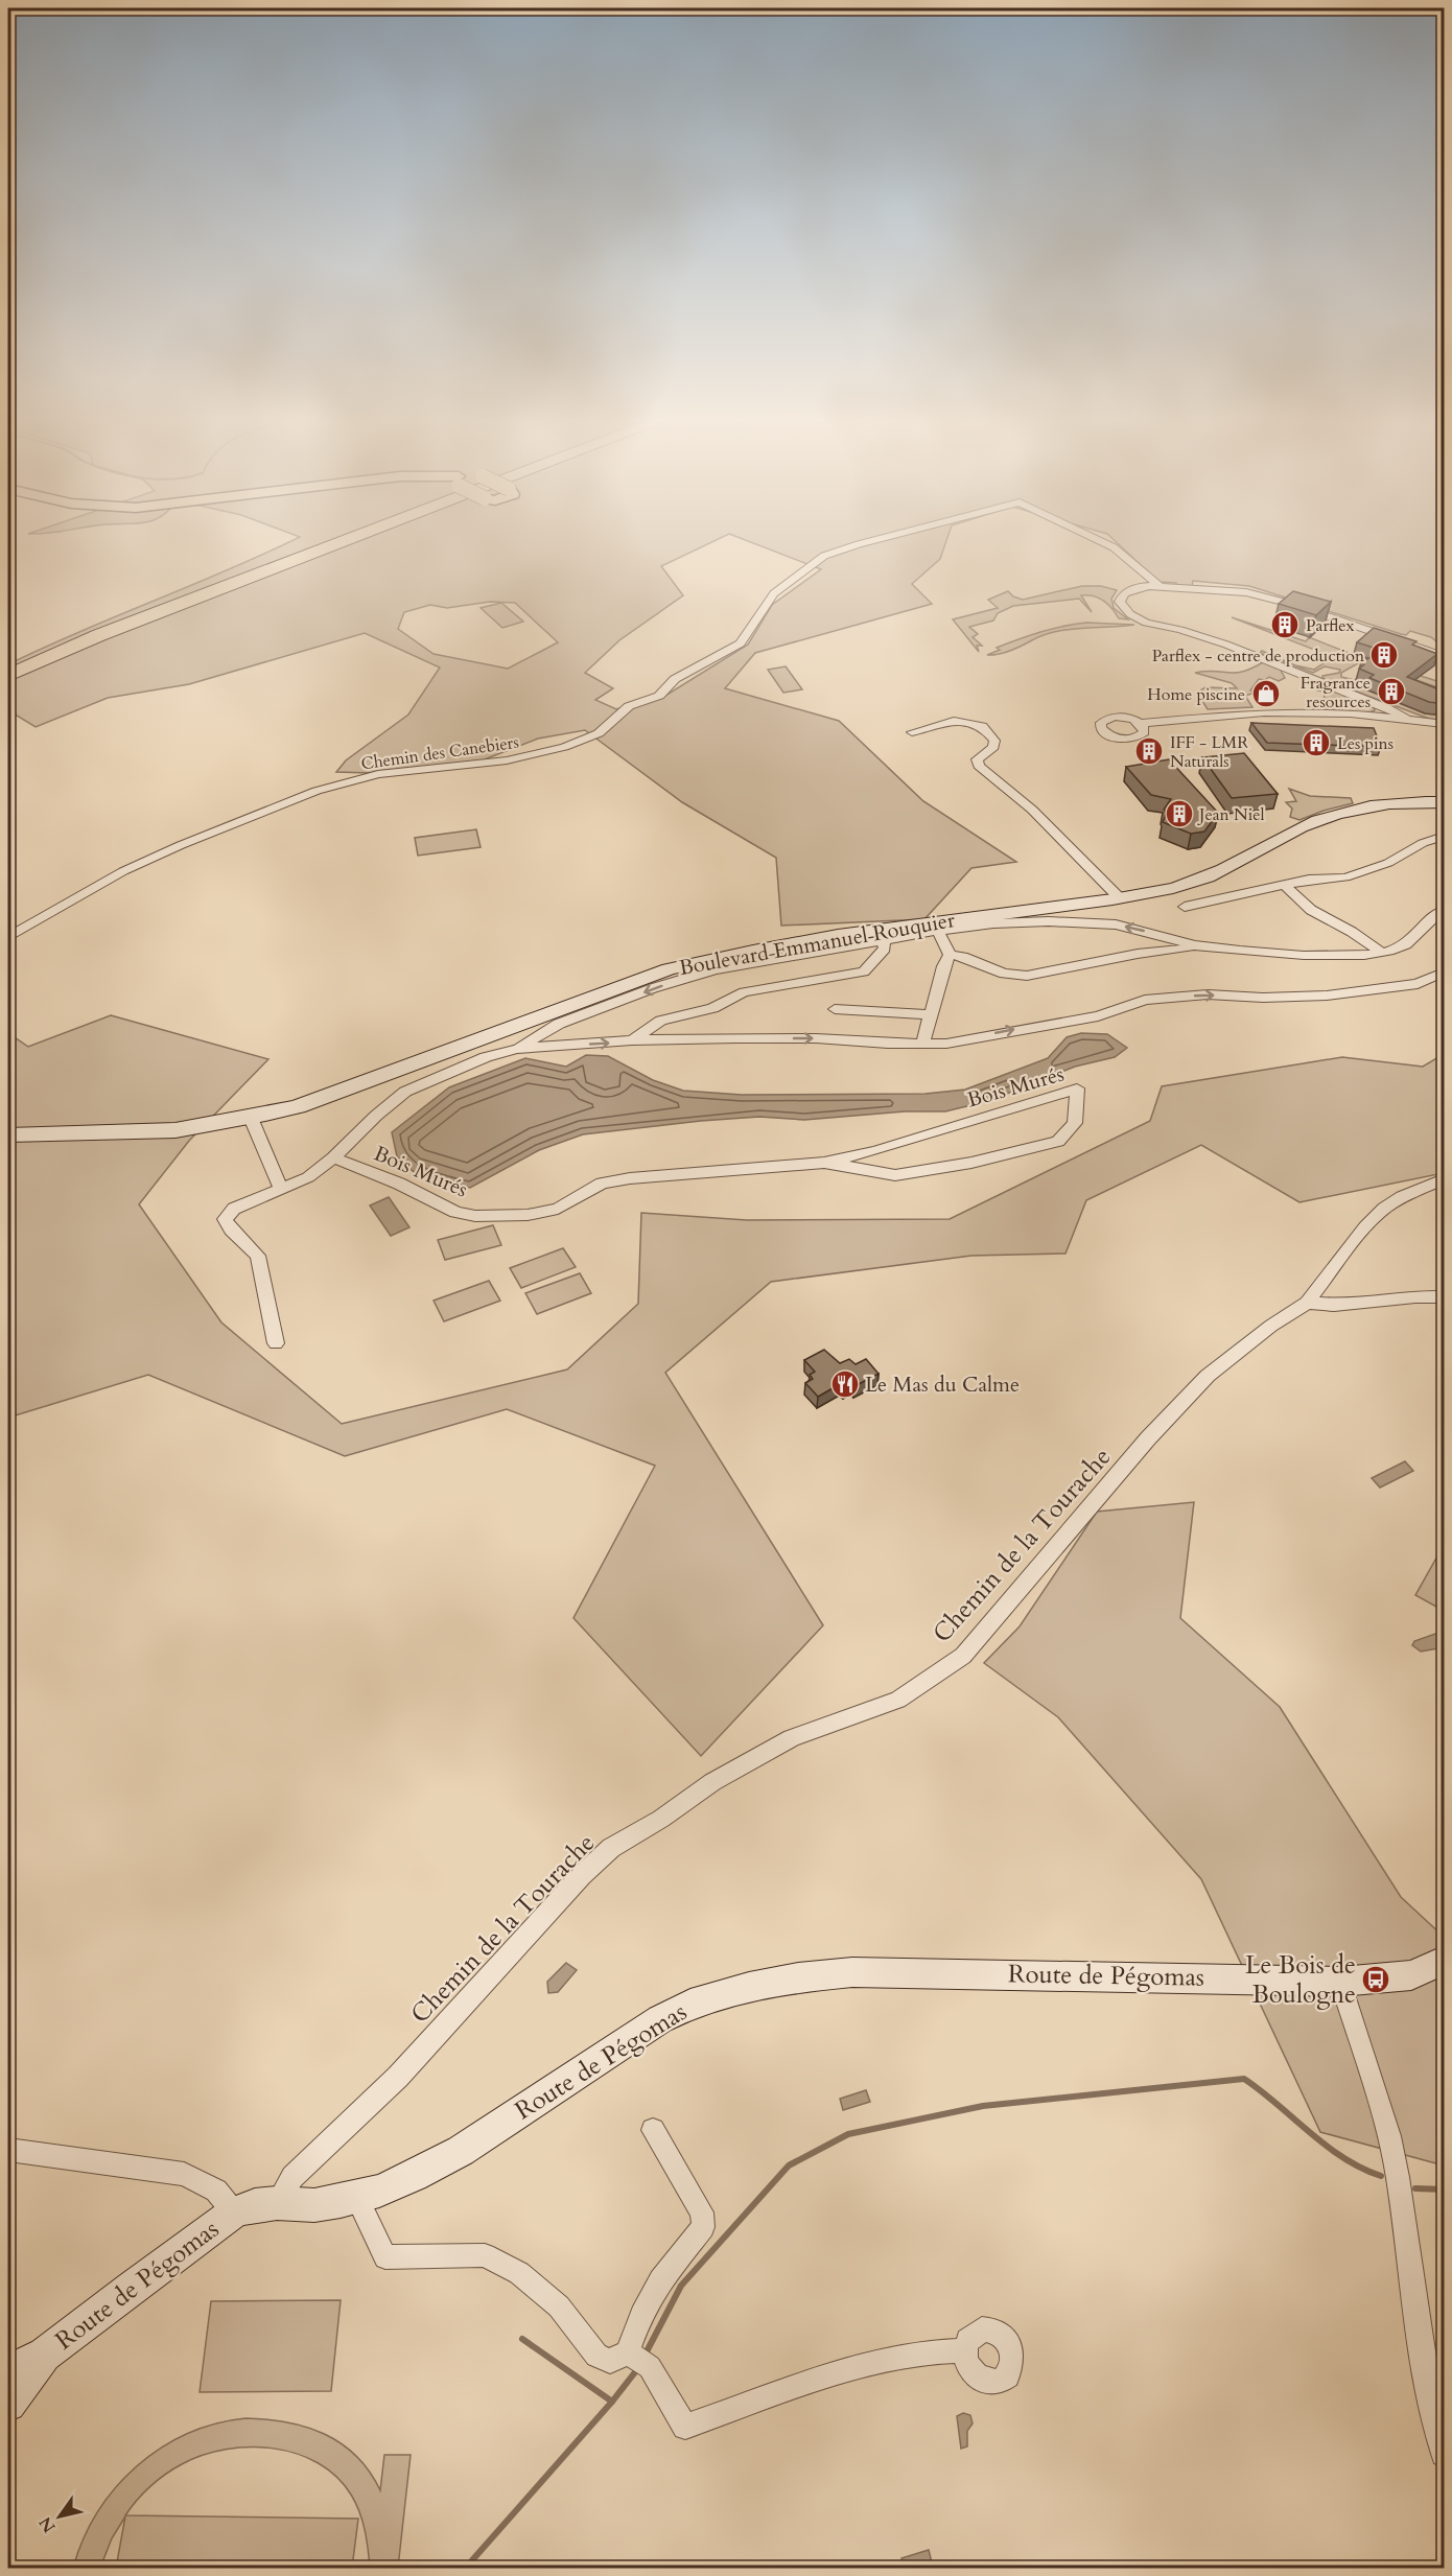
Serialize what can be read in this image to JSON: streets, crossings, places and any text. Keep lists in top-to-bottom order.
{
  "streets": {
    "street": [
      "Chemin des Canebiers",
      "Boulevard Emmanuel Rouquier",
      "Bois Murés",
      "Chemin de la Tourache",
      "Route de Pégomas"
    ]
  },
  "crossings": [
    ["Chemin de la Tourache", "Route de Pégomas"]
  ],
  "places": {
    "building": [
      "Parflex",
      "Parflex - centre de production",
      "Fragrance resources",
      "Les pins",
      "IFF - LMR Naturals",
      "Jean Niel"
    ],
    "shop": ["Home piscine"],
    "restaurant": ["Le Mas du Calme"],
    "bus stop": ["Le Bois de Boulogne"]
  },
  "north": "bottom left"
}
